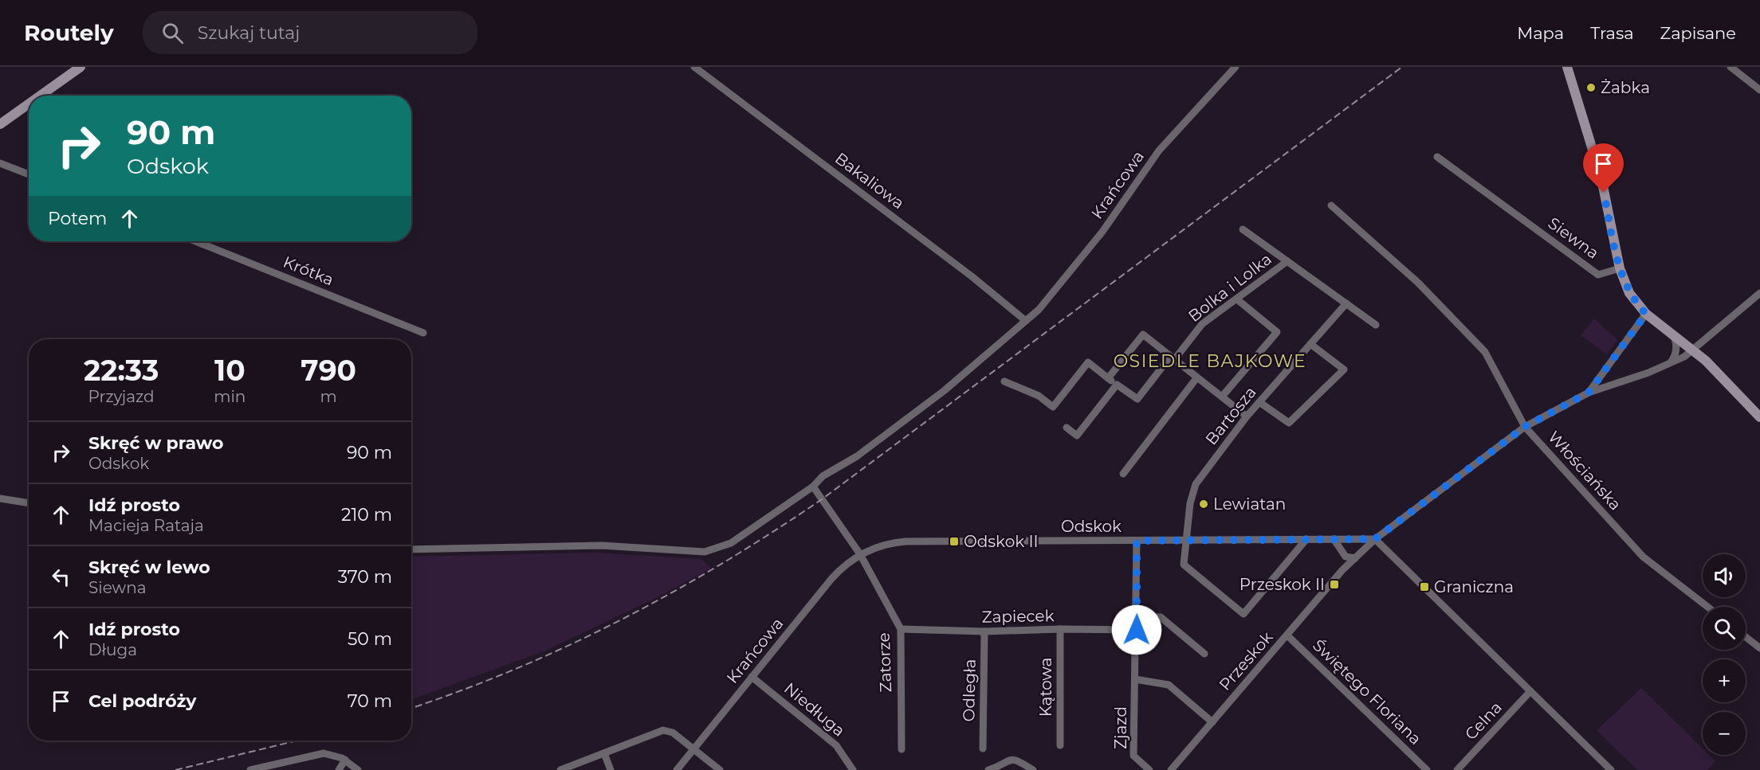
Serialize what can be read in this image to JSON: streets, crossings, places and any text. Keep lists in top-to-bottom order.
{
  "streets": {
    "street": [
      "Bakaliowa",
      "Krańcowa",
      "Siewna",
      "Krótka",
      "Bolka i Lolka",
      "Bartosza",
      "Włościańska",
      "Odskok",
      "Zapiecek",
      "Przeskok",
      "Zatorze",
      "Kątowa",
      "Odległa",
      "Świętego Floriana",
      "Niedługa",
      "Celna",
      "Zjazd"
    ]
  },
  "crossings": [
    ["Bakaliowa", "Krańcowa"],
    ["Krańcowa", "Odskok"],
    ["Krańcowa", "Zatorze"],
    ["Krańcowa", "Niedługa"],
    ["Bolka i Lolka", "Bartosza"],
    ["Bartosza", "Odskok"],
    ["Włościańska", "Przeskok"],
    ["Odskok", "Przeskok"],
    ["Odskok", "Zatorze"],
    ["Odskok", "Zjazd"],
    ["Zapiecek", "Zatorze"],
    ["Zapiecek", "Kątowa"],
    ["Zapiecek", "Odległa"],
    ["Zapiecek", "Zjazd"],
    ["Przeskok", "Świętego Floriana"]
  ],
  "districts": ["OSIEDLE BAJKOWE"],
  "places": {
    "other": ["Żabka", "Lewiatan"],
    "transit": ["Odskok II", "Przeskok II", "Graniczna"]
  },
  "page": {
    "header": "Routely",
    "search": "Szukaj tutaj",
    "nav": ["Mapa", "Trasa", "Zapisane"],
    "turn": ["90 m", "Odskok"],
    "then": "Potem",
    "eta": [
      "22:33",
      "Przyjazd",
      "10",
      "min",
      "790",
      "m"
    ],
    "list": [
      {
        "name": "Skręć w prawo",
        "note": "Odskok",
        "value": "90 m"
      },
      {
        "name": "Idź prosto",
        "note": "Macieja Rataja",
        "value": "210 m"
      },
      {
        "name": "Skręć w lewo",
        "note": "Siewna",
        "value": "370 m"
      },
      {
        "name": "Idź prosto",
        "note": "Długa",
        "value": "50 m"
      },
      {
        "name": "Cel podróży",
        "value": "70 m"
      }
    ],
    "map_buttons": ["+", "−"]
  }
}
